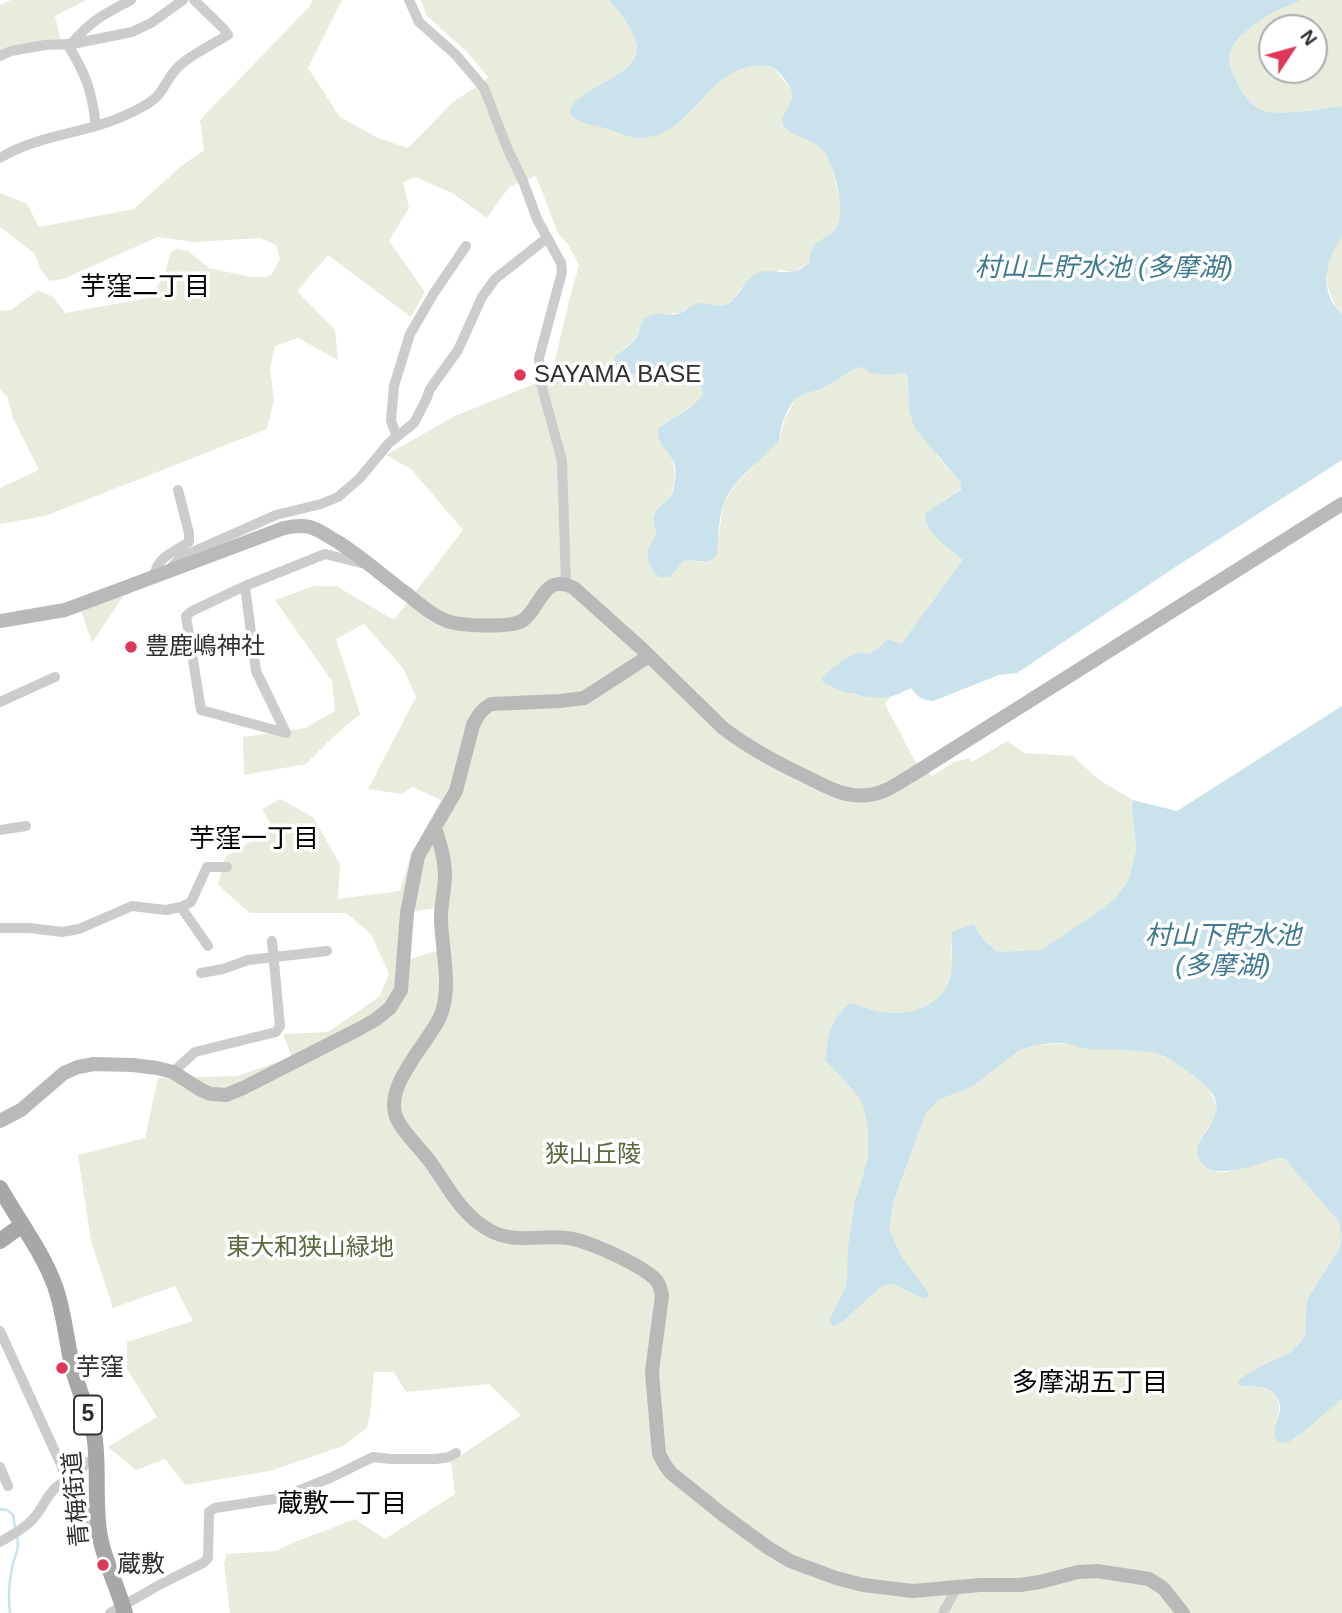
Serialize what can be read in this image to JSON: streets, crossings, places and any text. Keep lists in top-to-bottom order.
{
  "streets": {
    "main road": ["5", "青梅街道"]
  },
  "districts": [
    "芋窪二丁目",
    "芋窪一丁目",
    "多摩湖五丁目",
    "蔵敷一丁目"
  ],
  "water": ["村山上貯水池 (多摩湖)", "村山下貯水池 (多摩湖)"],
  "parks": ["狭山丘陵", "東大和狭山緑地"],
  "places": [
    "SAYAMA BASE",
    "豊鹿嶋神社",
    "芋窪",
    "蔵敷"
  ],
  "north": "top right"
}
